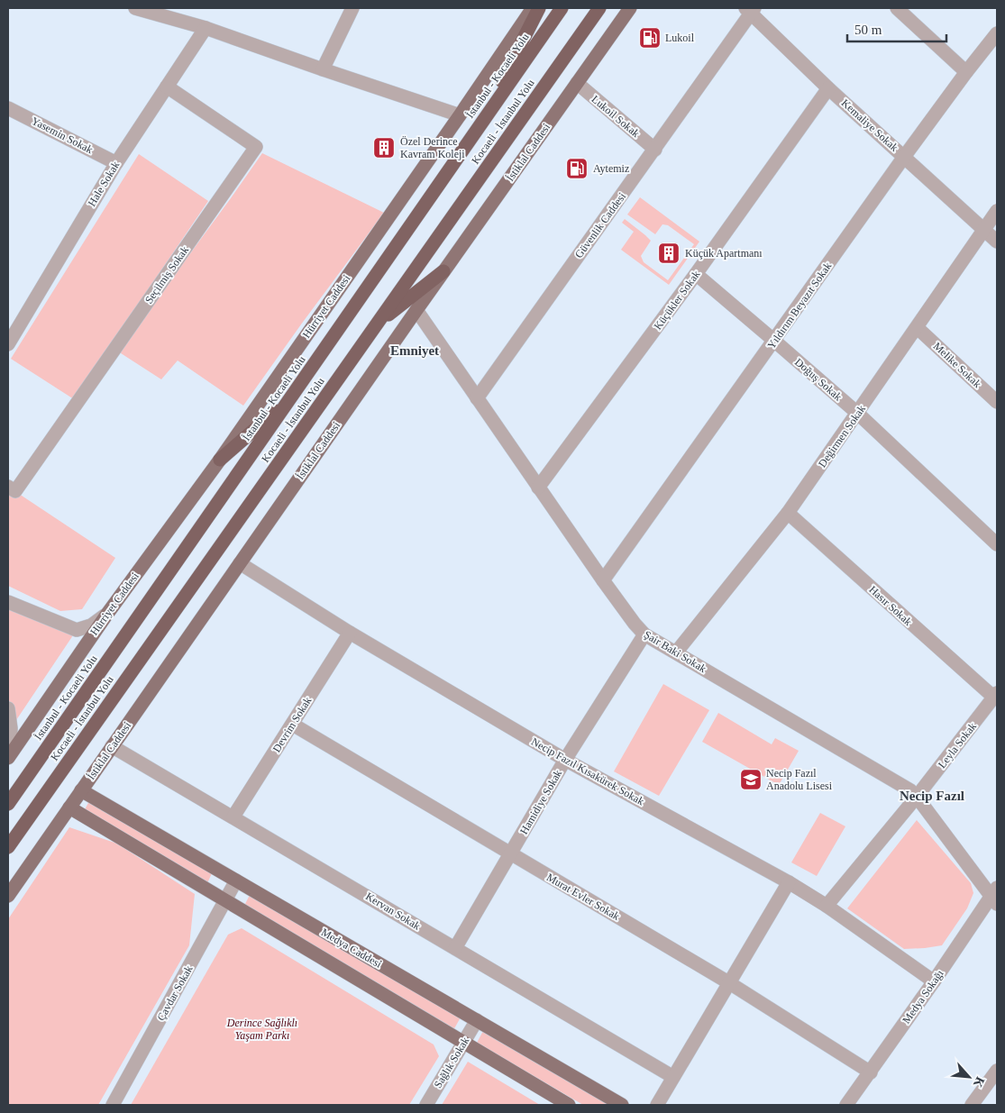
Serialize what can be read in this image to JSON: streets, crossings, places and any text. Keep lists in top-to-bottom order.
{
  "streets": {
    "highway": ["İstanbul - Kocaeli Yolu", "Kocaeli - İstanbul Yolu"],
    "main road": ["İstiklal Caddesi", "Hürriyet Caddesi", "Medya Caddesi"],
    "street": [
      "Lukoil Sokak",
      "Kemaliye Sokak",
      "Yasemin Sokak",
      "Hale Sokak",
      "Güvenlik Caddesi",
      "Seçilmiş Sokak",
      "Küçükler Sokak",
      "Yıldırım Beyazıt Sokak",
      "Melike Sokak",
      "Doğuş Sokak",
      "Değirmen Sokak",
      "Hasır Sokak",
      "Şair Baki Sokak",
      "Devrim Sokak",
      "Leyla Sokak",
      "Necip Fazıl Kısakürek Sokak",
      "Hamidiye Sokak",
      "Murat Evler Sokak",
      "Kervan Sokak",
      "Çavdar Sokak",
      "Medya Sokağı",
      "Sağlık Sokak"
    ]
  },
  "crossings": [
    ["Lukoil Sokak", "İstiklal Caddesi"],
    ["Lukoil Sokak", "Güvenlik Caddesi"],
    ["Kemaliye Sokak", "Güvenlik Caddesi"],
    ["Kemaliye Sokak", "Küçükler Sokak"],
    ["Kemaliye Sokak", "Yıldırım Beyazıt Sokak"],
    ["Kemaliye Sokak", "Değirmen Sokak"],
    ["Yasemin Sokak", "Hale Sokak"],
    ["İstiklal Caddesi", "Şair Baki Sokak"],
    ["İstiklal Caddesi", "Necip Fazıl Kısakürek Sokak"],
    ["İstiklal Caddesi", "Kervan Sokak"],
    ["İstiklal Caddesi", "Medya Caddesi"],
    ["Hale Sokak", "Seçilmiş Sokak"],
    ["Güvenlik Caddesi", "Şair Baki Sokak"],
    ["Küçükler Sokak", "Doğuş Sokak"],
    ["Küçükler Sokak", "Şair Baki Sokak"],
    ["Yıldırım Beyazıt Sokak", "Doğuş Sokak"],
    ["Yıldırım Beyazıt Sokak", "Şair Baki Sokak"],
    ["Melike Sokak", "Değirmen Sokak"],
    ["Doğuş Sokak", "Değirmen Sokak"],
    ["Değirmen Sokak", "Hasır Sokak"],
    ["Değirmen Sokak", "Şair Baki Sokak"],
    ["Hasır Sokak", "Leyla Sokak"],
    ["Şair Baki Sokak", "Leyla Sokak"],
    ["Şair Baki Sokak", "Hamidiye Sokak"],
    ["Şair Baki Sokak", "Medya Sokağı"],
    ["Devrim Sokak", "Necip Fazıl Kısakürek Sokak"],
    ["Devrim Sokak", "Murat Evler Sokak"],
    ["Devrim Sokak", "Kervan Sokak"],
    ["Leyla Sokak", "Necip Fazıl Kısakürek Sokak"],
    ["Necip Fazıl Kısakürek Sokak", "Hamidiye Sokak"],
    ["Necip Fazıl Kısakürek Sokak", "Medya Sokağı"],
    ["Hamidiye Sokak", "Murat Evler Sokak"],
    ["Hamidiye Sokak", "Kervan Sokak"],
    ["Murat Evler Sokak", "Medya Sokağı"],
    ["Medya Caddesi", "Çavdar Sokak"],
    ["Medya Caddesi", "Sağlık Sokak"]
  ],
  "districts": ["Emniyet", "Necip Fazıl"],
  "parks": ["Derince Sağlıklı Yaşam Parkı"],
  "places": {
    "fuel station": ["Lukoil", "Aytemiz"],
    "building": ["Özel Derince Kavram Koleji", "Küçük Apartmanı"],
    "school or university": ["Necip Fazıl Anadolu Lisesi"]
  },
  "scale_bar": "50 m",
  "north": "bottom right"
}
